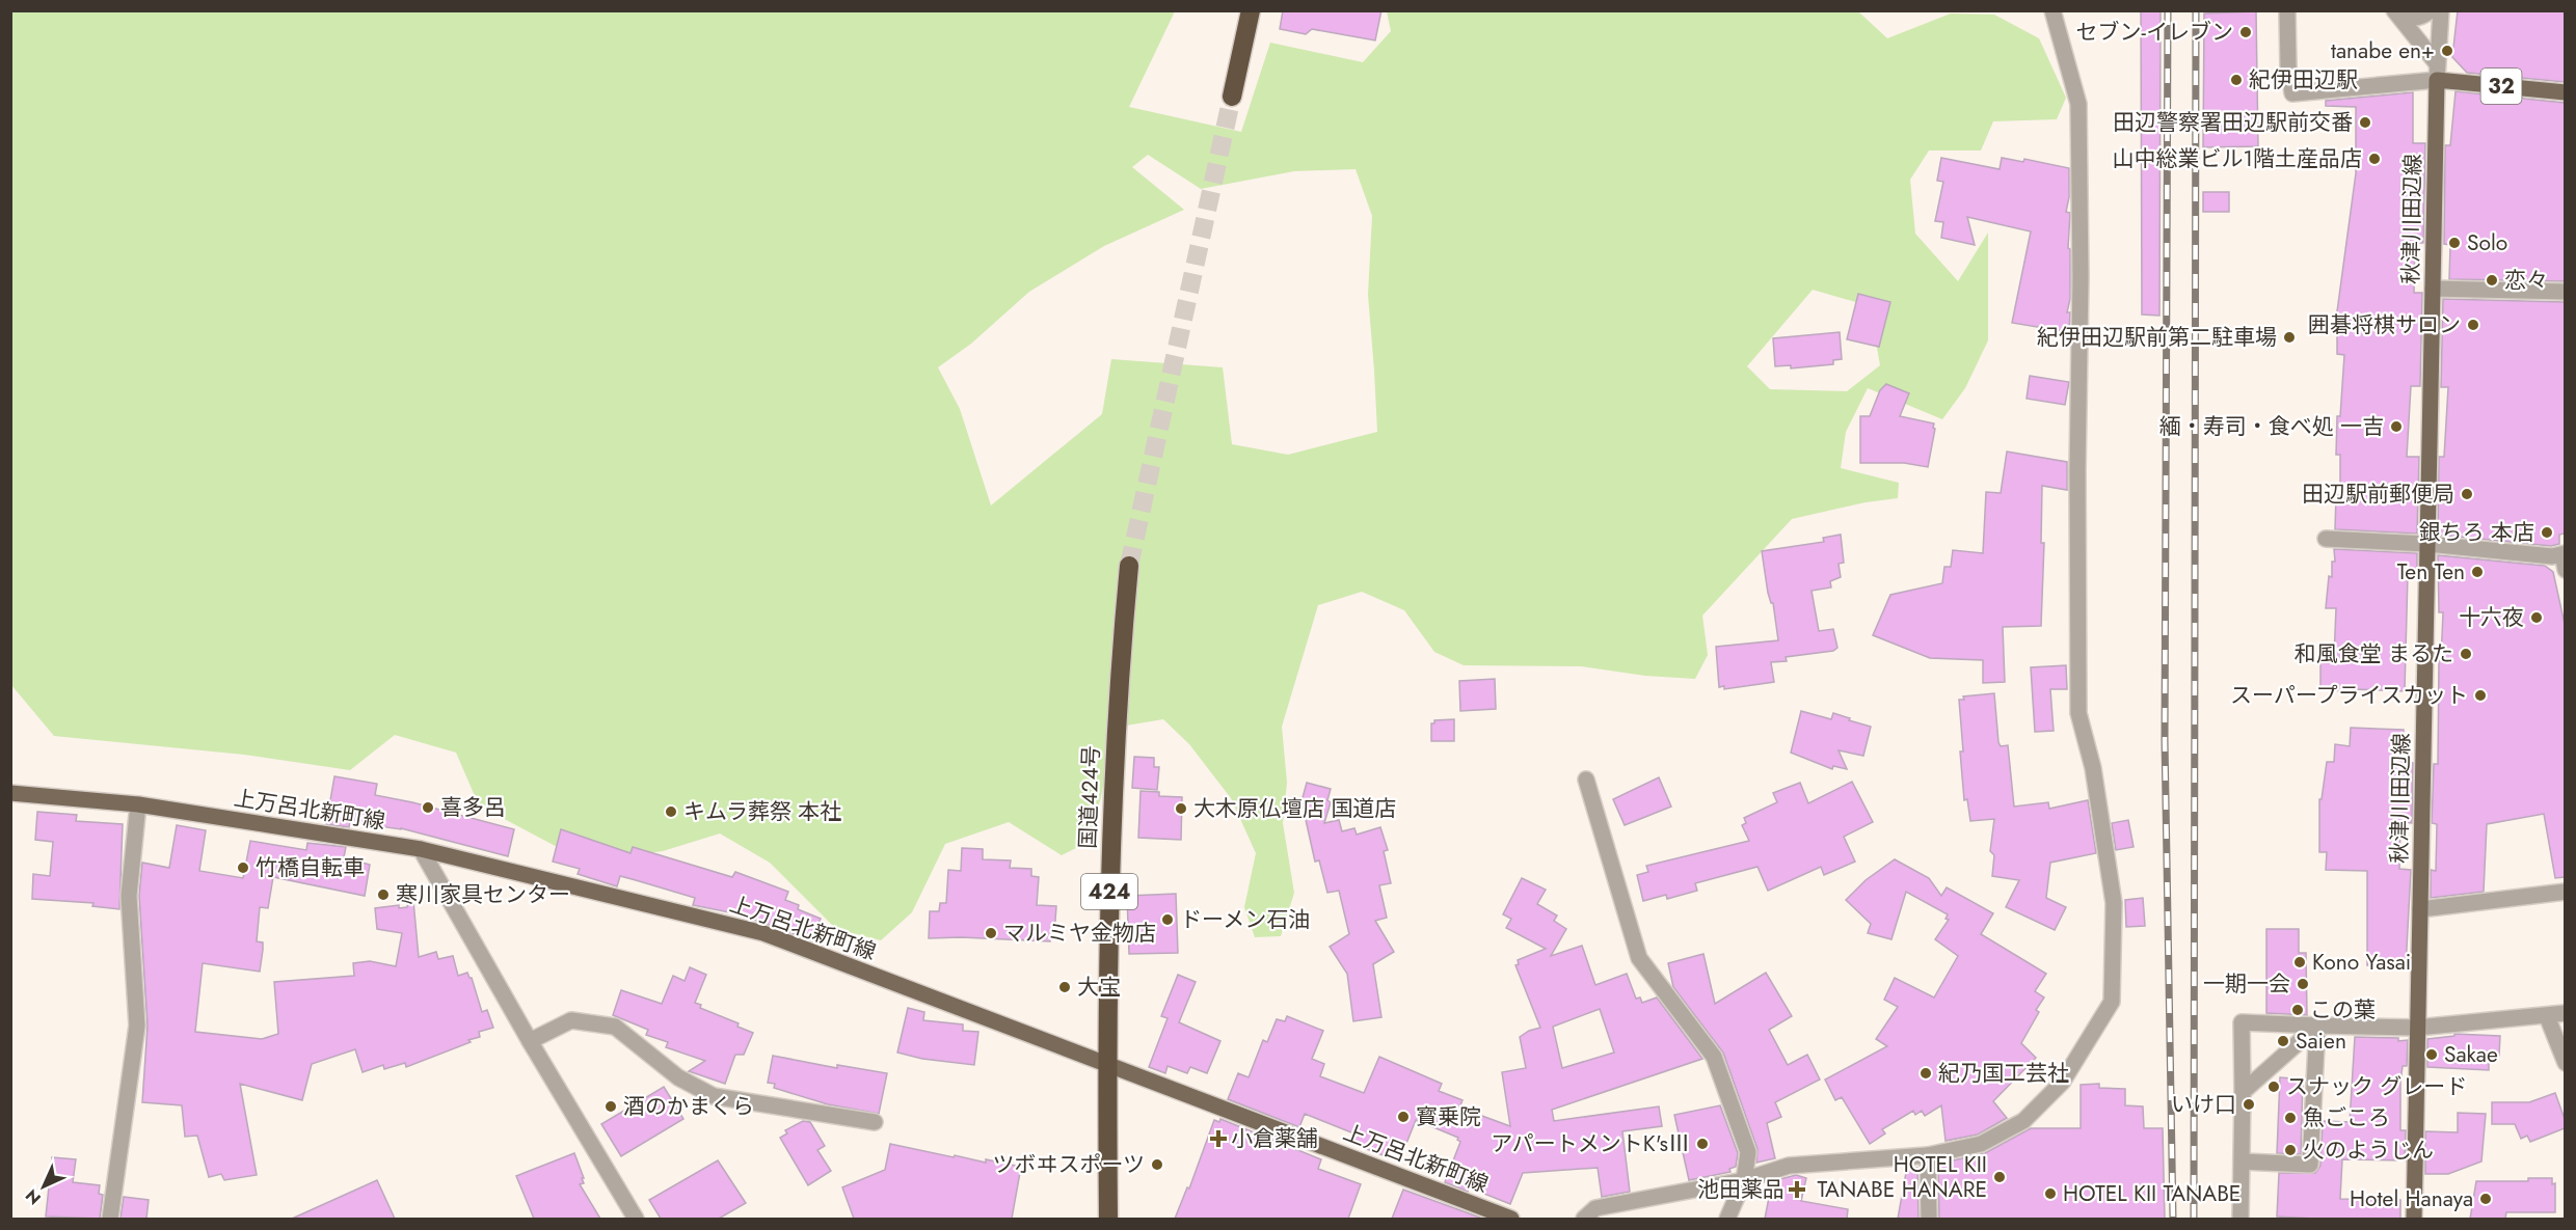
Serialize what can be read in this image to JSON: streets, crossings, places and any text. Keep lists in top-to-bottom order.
{
  "streets": {
    "highway": ["国道424号", "424"],
    "main road": ["32", "秋津川田辺線", "上万呂北新町線"]
  },
  "crossings": [
    ["32", "秋津川田辺線"],
    ["国道424号", "上万呂北新町線"]
  ],
  "places": {
    "other": [
      "セブン-イレブン",
      "tanabe en+",
      "紀伊田辺駅",
      "田辺警察署田辺駅前交番",
      "山中総業ビル1階土産品店",
      "Solo",
      "恋々",
      "囲碁将棋サロン",
      "紀伊田辺駅前第二駐車場",
      "緬・寿司・食べ処 一吉",
      "田辺駅前郵便局",
      "銀ちろ 本店",
      "Ten Ten",
      "十六夜",
      "和風食堂 まるた",
      "スーパープライスカット",
      "喜多呂",
      "大木原仏壇店 国道店",
      "キムラ葬祭 本社",
      "竹橋自転車",
      "寒川家具センター",
      "ドーメン石油",
      "マルミヤ金物店",
      "Kono Yasai",
      "一期一会",
      "大宝",
      "この葉",
      "Saien",
      "Sakae",
      "紀乃国工芸社",
      "スナック グレード",
      "いけ口",
      "酒のかまくら",
      "寳乗院",
      "魚ごころ",
      "アパートメントK'sⅢ",
      "火のようじん",
      "ツボヰスポーツ",
      "HOTEL KII TANABE HANARE",
      "HOTEL KII TANABE",
      "Hotel Hanaya"
    ],
    "health": ["小倉薬舗", "池田薬品"]
  },
  "north": "bottom left"
}
